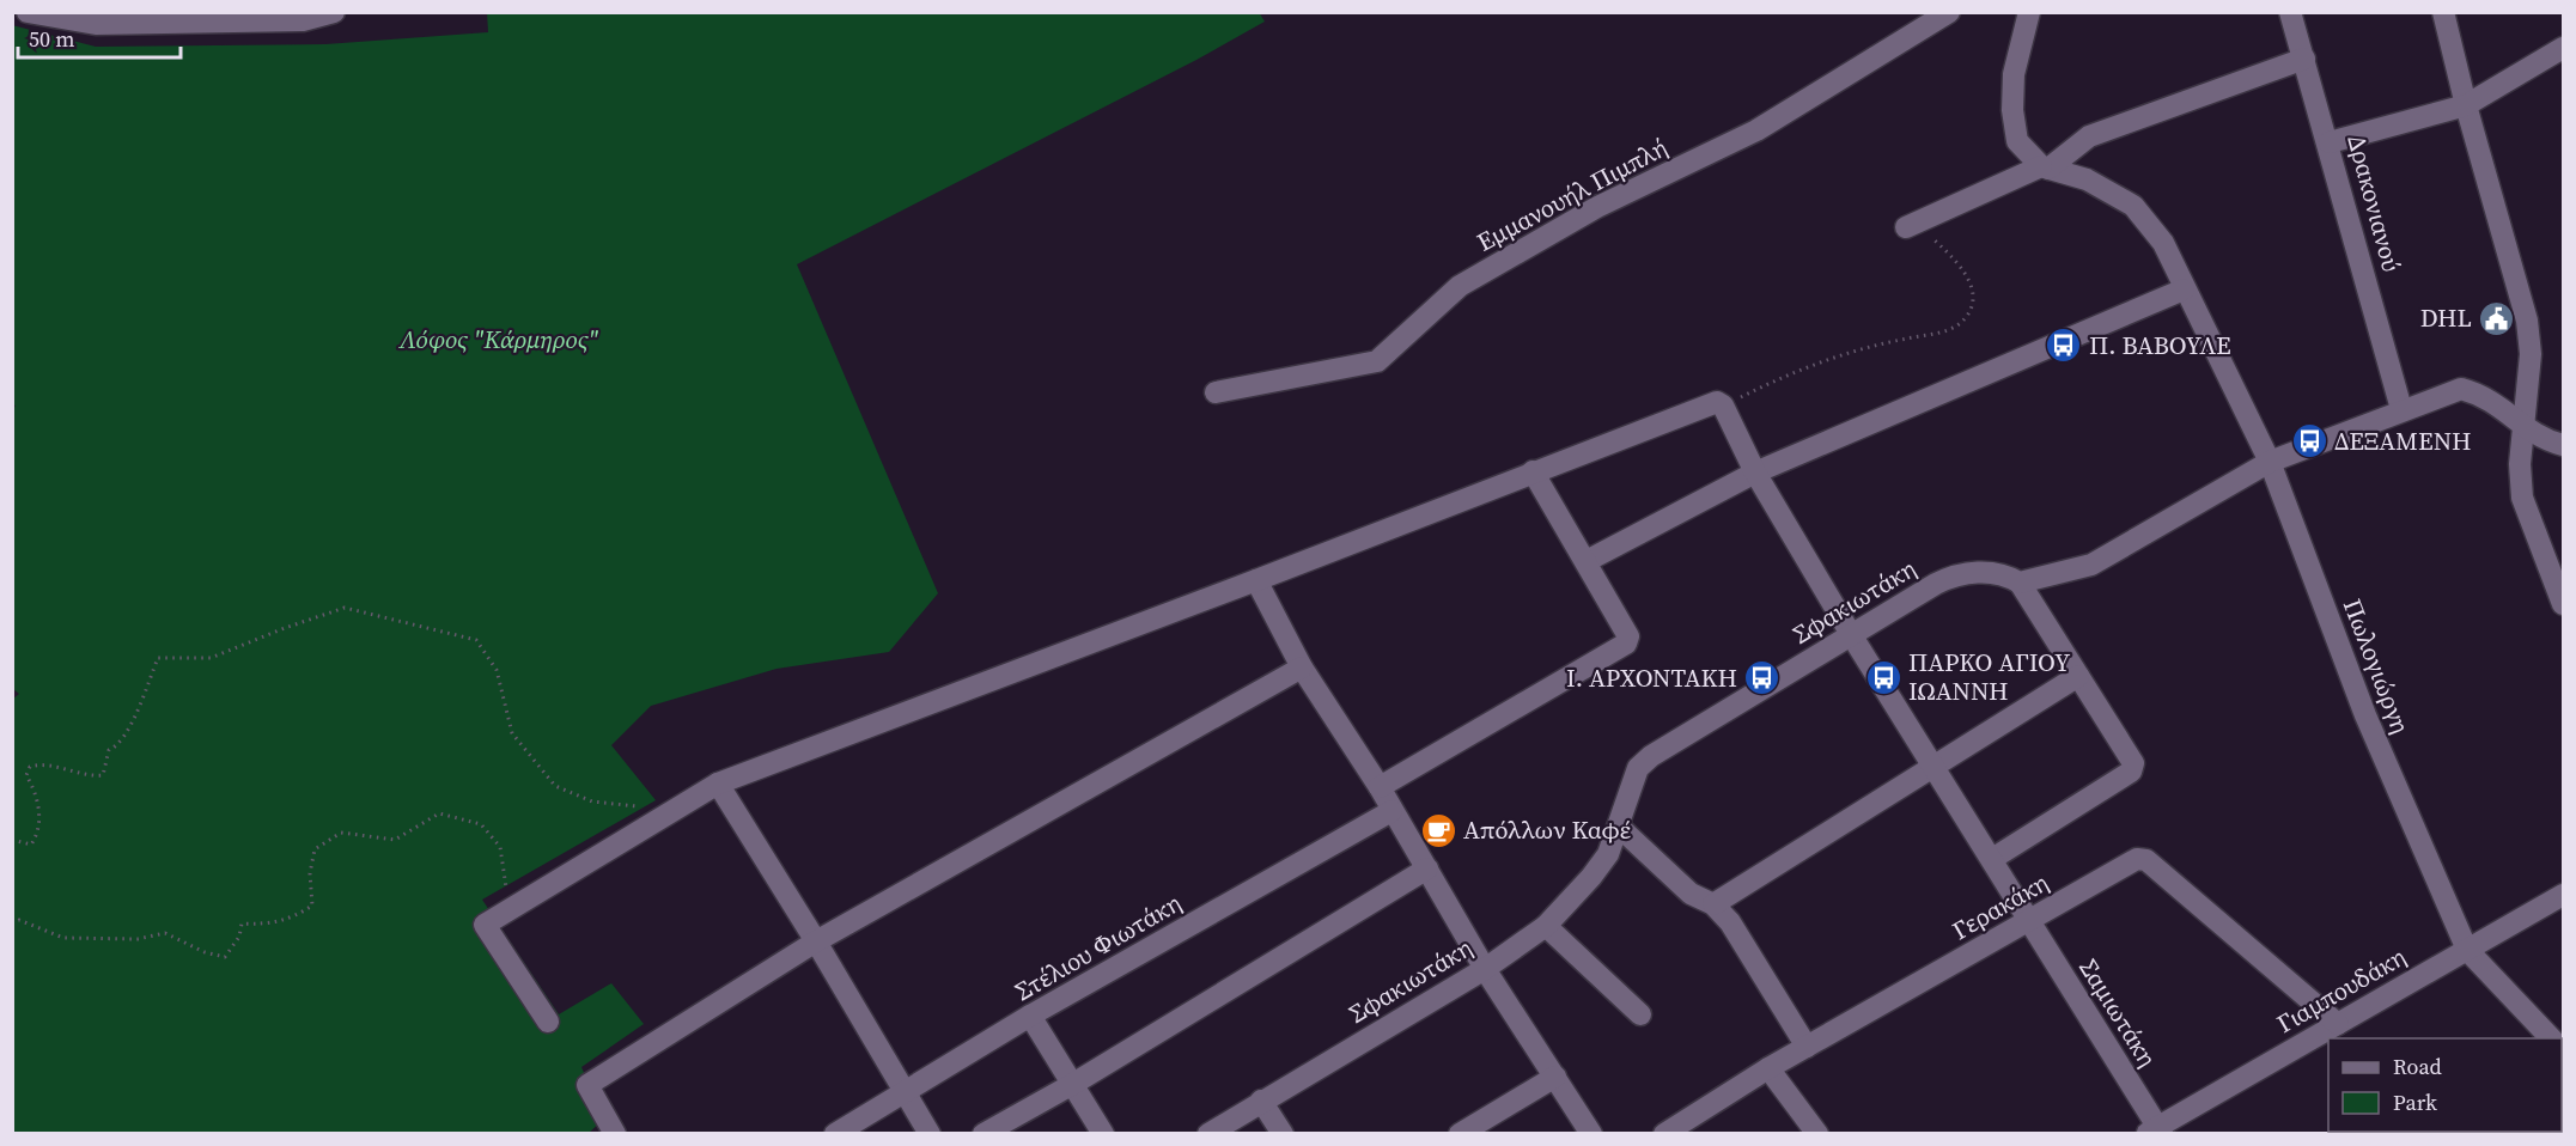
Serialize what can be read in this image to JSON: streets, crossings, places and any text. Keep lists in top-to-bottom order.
{
  "streets": {
    "street": [
      "Εµµανουήλ Πιµπλή",
      "Δρακονιανού",
      "Σφακιωτάκη",
      "Πωλογιώργη",
      "Γερακάκη",
      "Στέλιου Φιωτάκη",
      "Γιαμπουδάκη",
      "Σαμιωτάκη"
    ]
  },
  "crossings": [
    ["Δρακονιανού", "Σφακιωτάκη"],
    ["Σφακιωτάκη", "Πωλογιώργη"],
    ["Σφακιωτάκη", "Σαμιωτάκη"],
    ["Πωλογιώργη", "Γιαμπουδάκη"],
    ["Γερακάκη", "Γιαμπουδάκη"],
    ["Γερακάκη", "Σαμιωτάκη"],
    ["Γιαμπουδάκη", "Σαμιωτάκη"]
  ],
  "parks": ["Λόφος \"Κάρμηρος\""],
  "places": {
    "public building": ["DHL"],
    "bus stop": [
      "Π. ΒΑΒΟΥΛΕ",
      "ΔΕΞΑΜΕΝΗ",
      "ΠΑΡΚΟ ΑΓΙΟΥ ΙΩΑΝΝΗ",
      "Ι. ΑΡΧΟΝΤΑΚΗ"
    ],
    "cafe": ["Απόλλων Καφέ"]
  },
  "legend": ["Road", "Park"],
  "scale_bar": "50 m"
}
